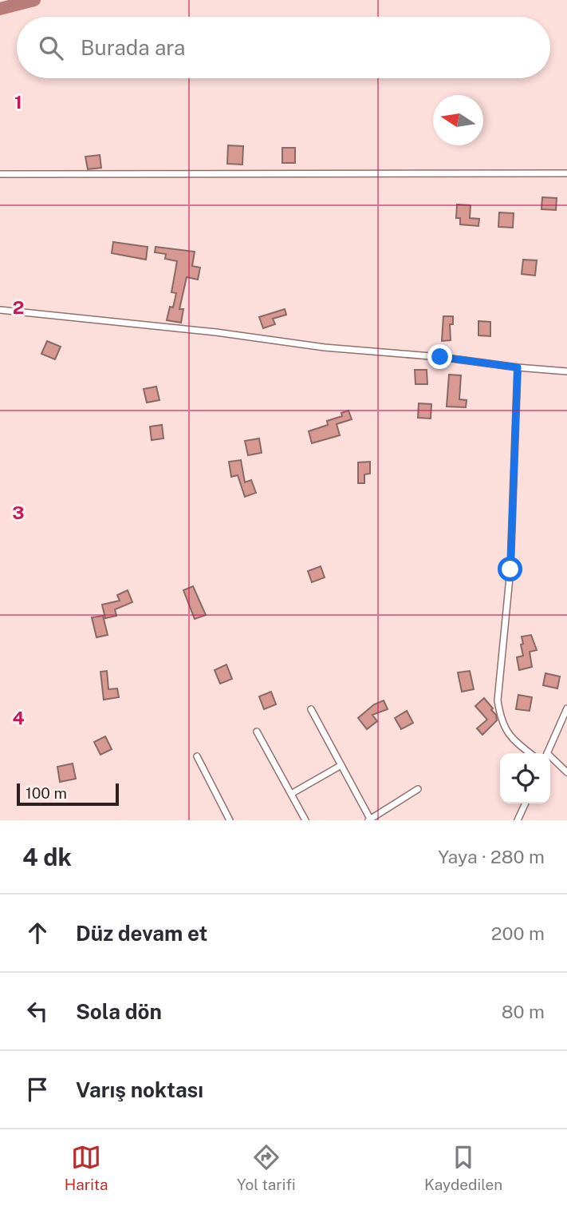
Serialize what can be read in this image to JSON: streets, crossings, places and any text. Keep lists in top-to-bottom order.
{
  "scale_bar": "100 m",
  "north": "left",
  "page": {
    "search": "Burada ara",
    "scale": "100 m",
    "heading": ["4 dk", "Yaya · 280 m"],
    "list": [
      ["Düz devam et", "200 m"],
      ["Sola dön", "80 m"],
      "Varış noktası"
    ],
    "nav": ["Harita", "Yol tarifi", "Kaydedilen"]
  },
  "grid": {
    "rows": [
      "1",
      "2",
      "3",
      "4"
    ]
  }
}
